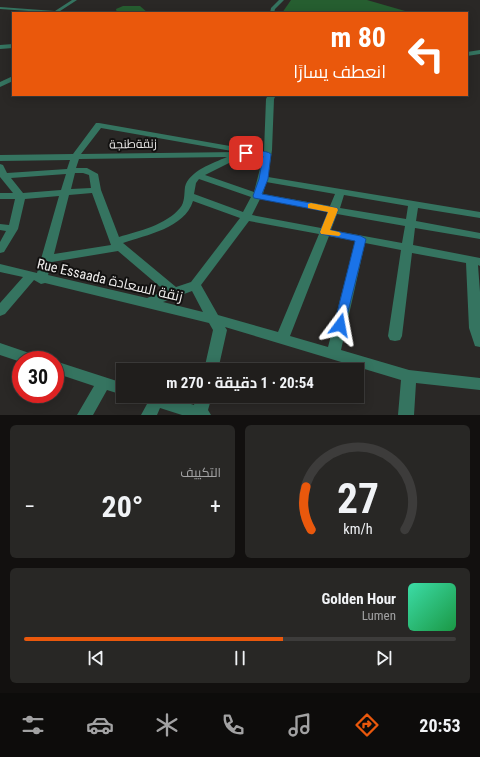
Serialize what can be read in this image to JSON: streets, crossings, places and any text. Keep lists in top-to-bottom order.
{
  "streets": {
    "street": ["زنقةطنجة", "Rue Essaada زنقة السعادة"]
  },
  "page": {
    "turn": ["80 m", "انعطف يسارًا"],
    "limit": "30",
    "trip": "20:54 · 1 دقيقة · 270 m",
    "tile": "التكييف",
    "heat": ["−", "20°", "+"],
    "song": ["Golden Hour", "Lumen"],
    "tabs": "20:53",
    "gauge": ["27", "km/h"]
  }
}
